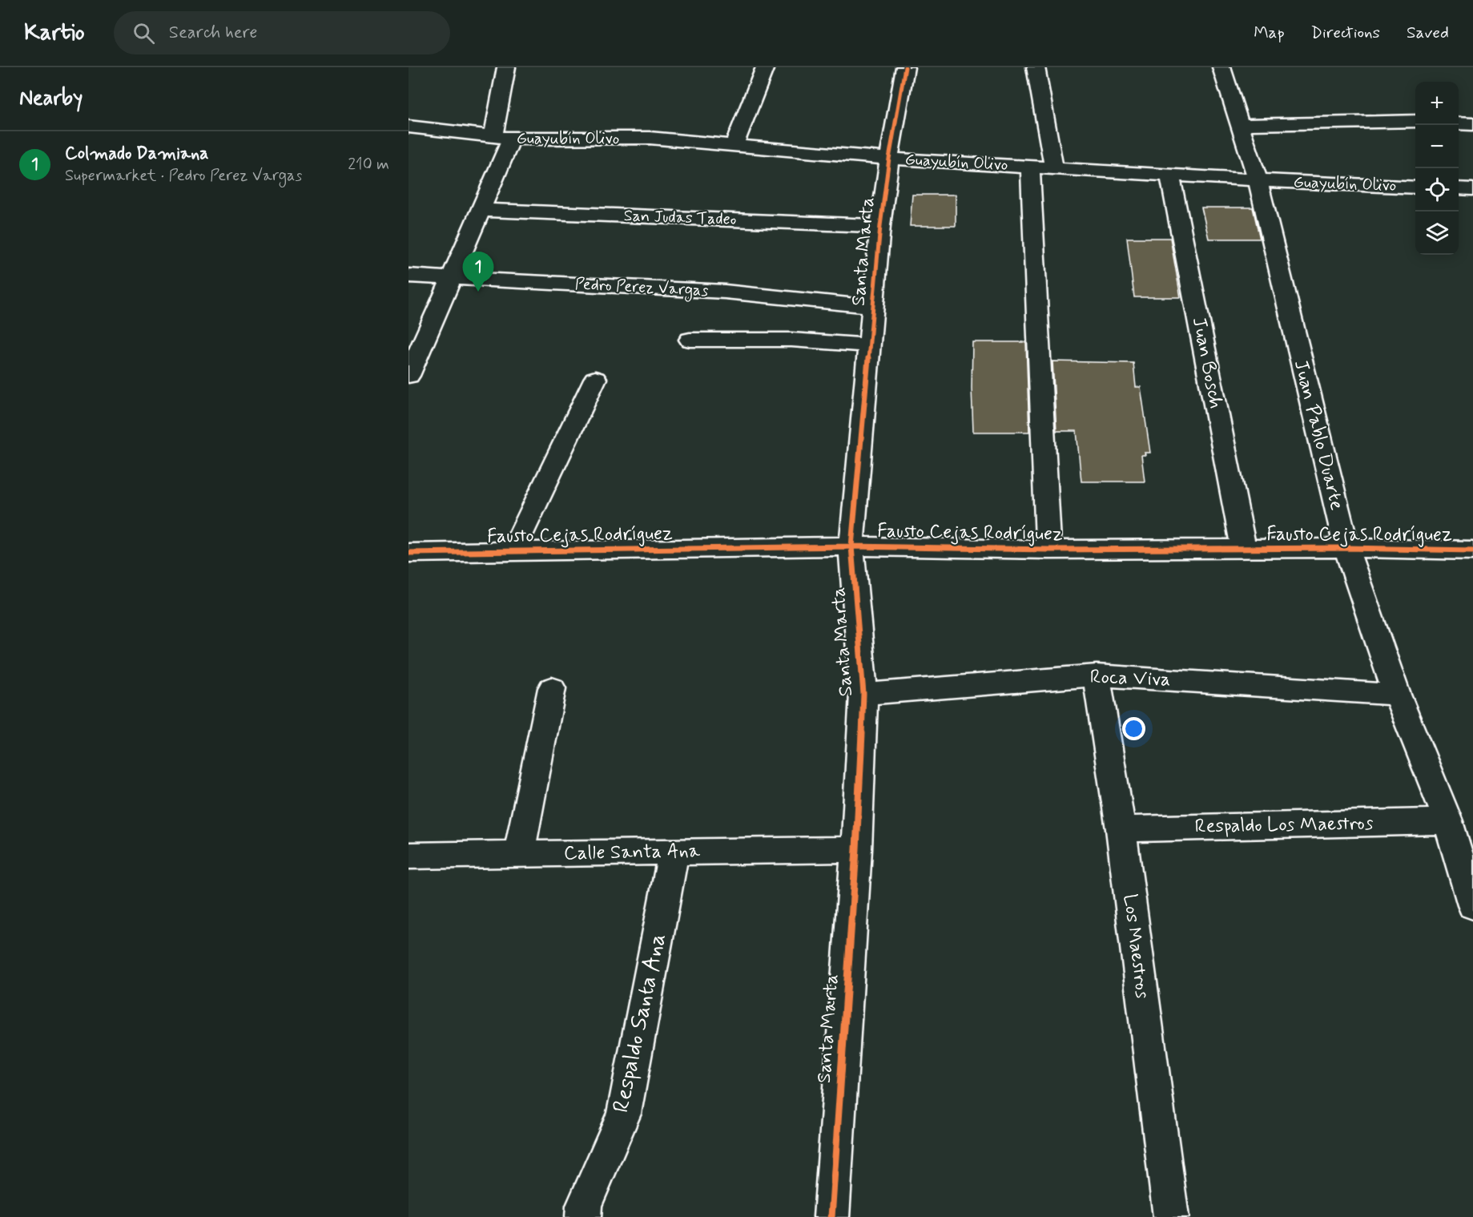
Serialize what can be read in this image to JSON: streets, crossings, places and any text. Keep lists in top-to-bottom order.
{
  "streets": {
    "street": [
      "Guayubín Olivo",
      "San Judas Tadeo",
      "Santa Marta",
      "Pedro Perez Vargas",
      "Juan Bosch",
      "Juan Pablo Duarte",
      "Fausto Cejas Rodríguez",
      "Roca Viva",
      "Respaldo Los Maestros",
      "Calle Santa Ana",
      "Los Maestros",
      "Respaldo Santa Ana"
    ]
  },
  "crossings": [
    ["Guayubín Olivo", "Santa Marta"],
    ["Guayubín Olivo", "Juan Bosch"],
    ["Guayubín Olivo", "Juan Pablo Duarte"],
    ["San Judas Tadeo", "Santa Marta"],
    ["Santa Marta", "Pedro Perez Vargas"],
    ["Santa Marta", "Fausto Cejas Rodríguez"],
    ["Santa Marta", "Roca Viva"],
    ["Santa Marta", "Calle Santa Ana"],
    ["Juan Bosch", "Fausto Cejas Rodríguez"],
    ["Juan Pablo Duarte", "Fausto Cejas Rodríguez"],
    ["Juan Pablo Duarte", "Roca Viva"],
    ["Juan Pablo Duarte", "Respaldo Los Maestros"],
    ["Roca Viva", "Los Maestros"],
    ["Respaldo Los Maestros", "Los Maestros"],
    ["Calle Santa Ana", "Respaldo Santa Ana"]
  ],
  "page": {
    "header": "Kartio",
    "search": "Search here",
    "nav": ["Map", "Directions", "Saved"],
    "heading": "Nearby",
    "map_buttons": ["+", "−"],
    "list": [
      {
        "mark": "1",
        "name": "Colmado Damiana",
        "note": "Supermarket · Pedro Perez Vargas",
        "value": "210 m"
      }
    ],
    "pins": "1"
  }
}
